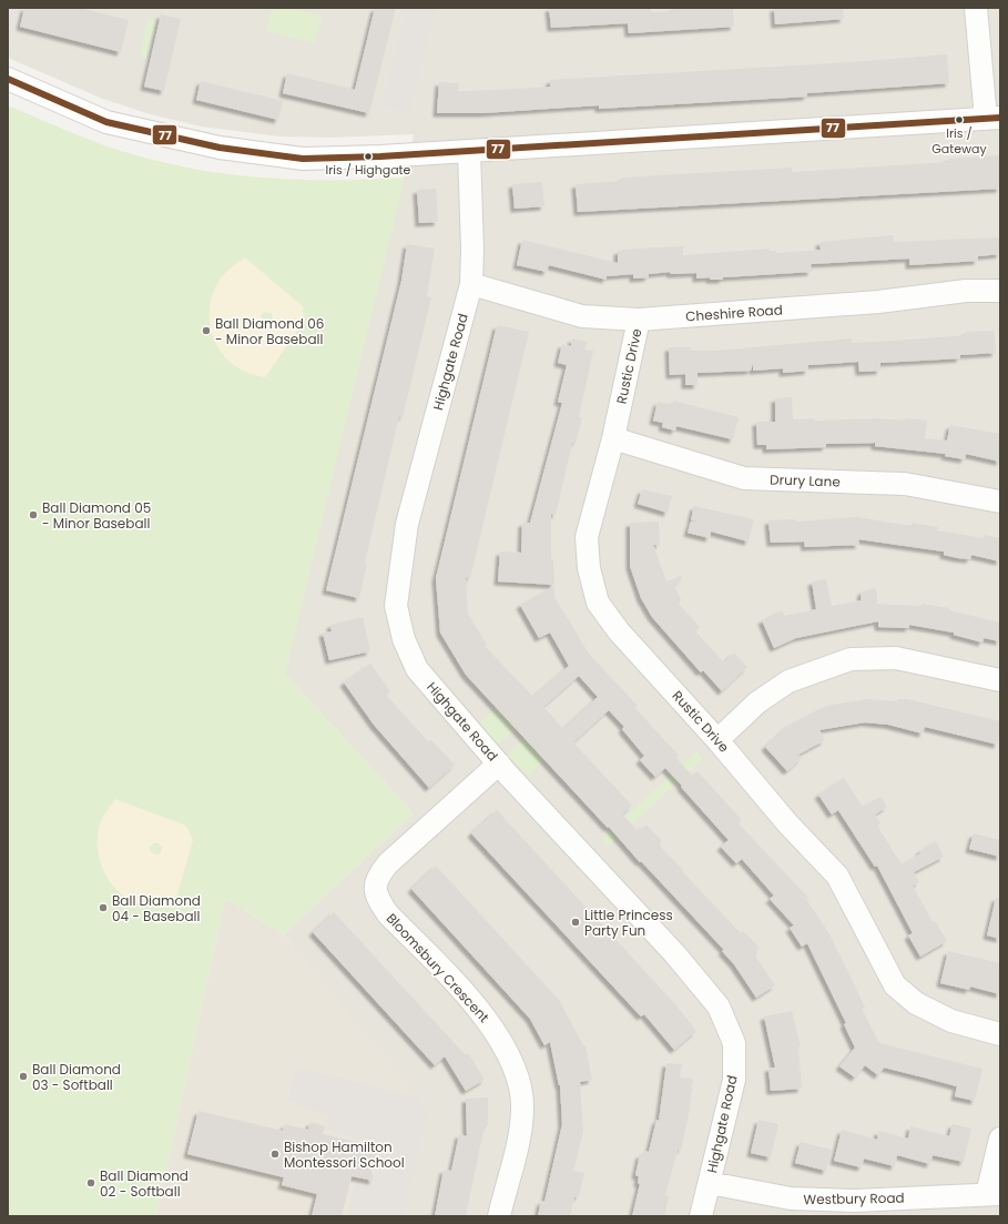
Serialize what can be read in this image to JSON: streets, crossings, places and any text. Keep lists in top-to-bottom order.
{
  "streets": {
    "street": [
      "Cheshire Road",
      "Highgate Road",
      "Rustic Drive",
      "Drury Lane",
      "Bloomsbury Crescent",
      "Westbury Road"
    ]
  },
  "crossings": [
    ["Cheshire Road", "Highgate Road"],
    ["Cheshire Road", "Rustic Drive"],
    ["Highgate Road", "Bloomsbury Crescent"],
    ["Highgate Road", "Westbury Road"],
    ["Rustic Drive", "Drury Lane"]
  ],
  "places": [
    "Iris / Gateway",
    "Iris / Highgate",
    "Ball Diamond 06 - Minor Baseball",
    "Ball Diamond 05 - Minor Baseball",
    "Ball Diamond 04 - Baseball",
    "Little Princess Party Fun",
    "Ball Diamond 03 - Softball",
    "Bishop Hamilton Montessori School",
    "Ball Diamond 02 - Softball"
  ],
  "lines": ["transit line 77"]
}
